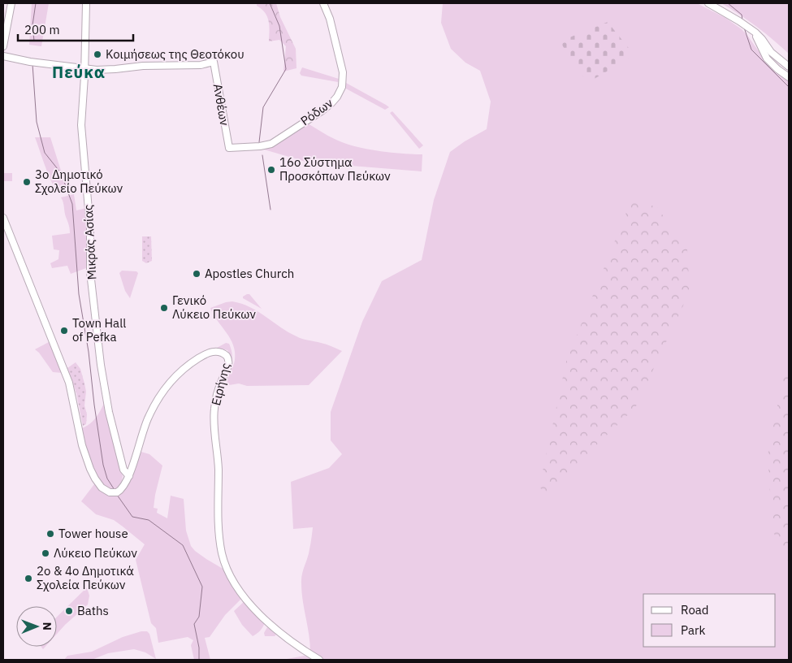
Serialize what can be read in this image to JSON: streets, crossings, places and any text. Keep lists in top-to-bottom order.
{
  "streets": {
    "street": [
      "Ανθέων",
      "Ρόδων",
      "Μικράς Ασίας",
      "Ειρήνης"
    ]
  },
  "crossings": [
    ["Ανθέων", "Ρόδων"],
    ["Ανθέων", "Μικράς Ασίας"],
    ["Μικράς Ασίας", "Ειρήνης"]
  ],
  "districts": ["Πεύκα"],
  "places": [
    "Κοιμήσεως της Θεοτόκου",
    "16ο Σύστημα Προσκόπων Πεύκων",
    "3ο Δημοτικό Σχολείο Πεύκων",
    "Apostles Church",
    "Γενικό Λύκειο Πεύκων",
    "Town Hall of Pefka",
    "Tower house",
    "Λύκειο Πεύκων",
    "2ο & 4ο Δημοτικά Σχολεία Πεύκων",
    "Baths"
  ],
  "legend": ["Road", "Park"],
  "scale_bar": "200 m",
  "north": "right"
}
